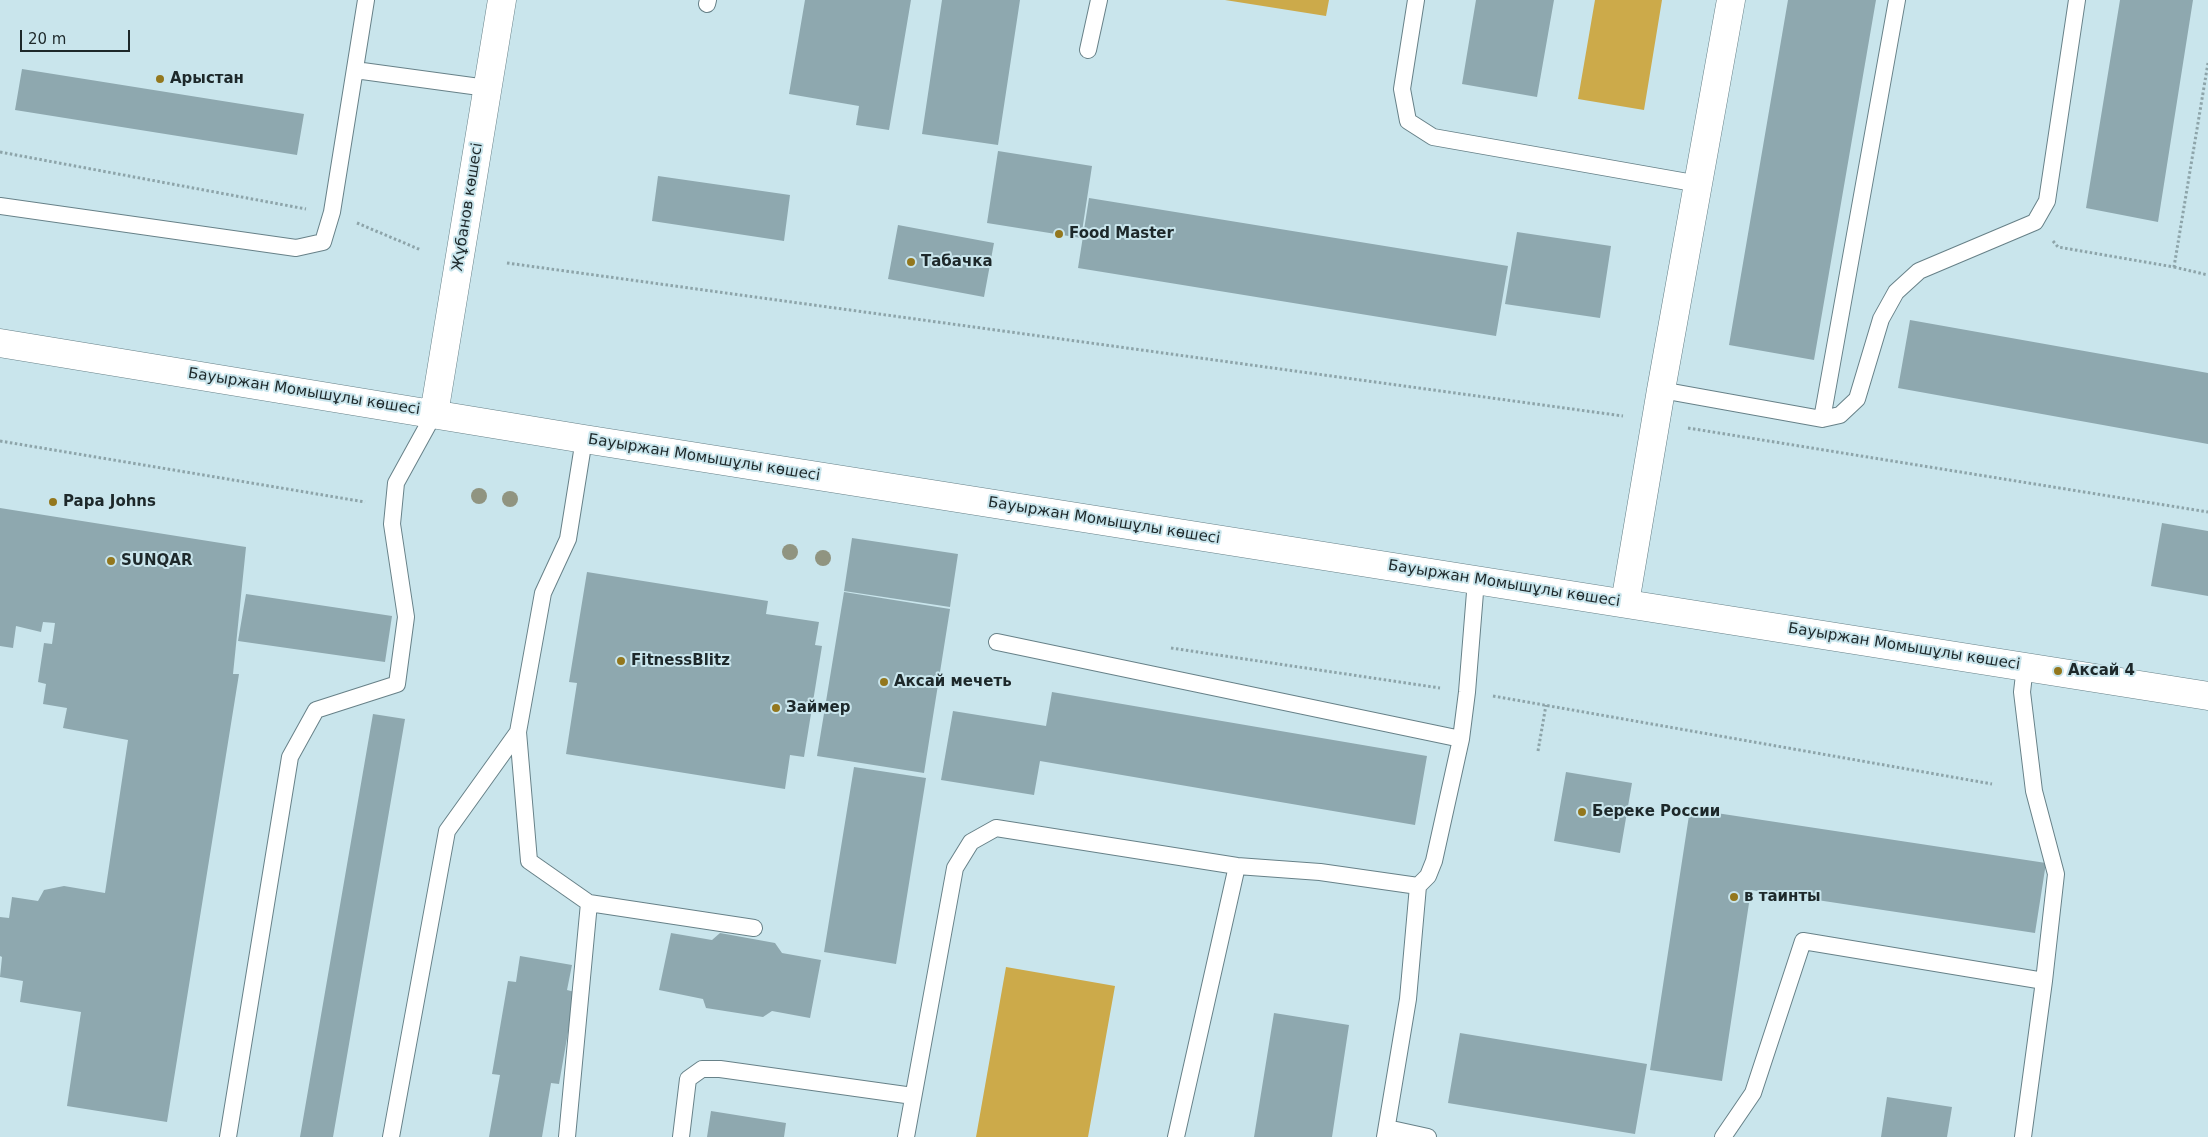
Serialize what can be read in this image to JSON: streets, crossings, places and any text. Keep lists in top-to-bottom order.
{
  "streets": {
    "main road": ["Жұбанов көшесі", "Бауыржан Момышұлы көшесі"]
  },
  "crossings": [
    ["Жұбанов көшесі", "Бауыржан Момышұлы көшесі"]
  ],
  "places": [
    "Арыстан",
    "Food Master",
    "Табачка",
    "Papa Johns",
    "SUNQAR",
    "FitnessBlitz",
    "Аксай 4",
    "Аксай мечеть",
    "Займер",
    "Береке России",
    "в таинты"
  ],
  "scale_bar": "20 m"
}
